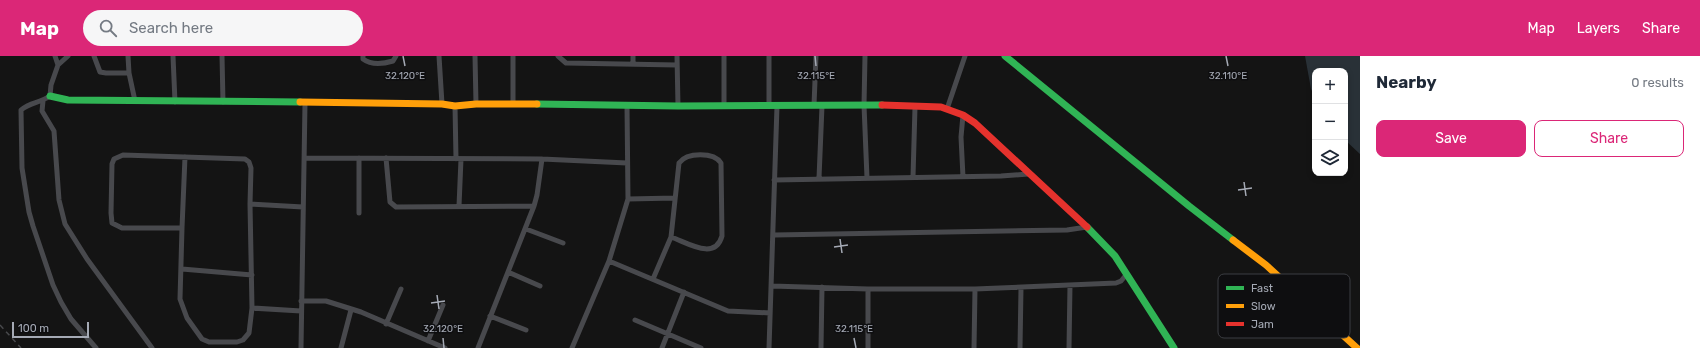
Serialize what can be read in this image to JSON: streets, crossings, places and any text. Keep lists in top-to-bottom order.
{
  "legend": ["Fast", "Slow", "Jam"],
  "scale_bar": "100 m",
  "page": {
    "header": "Map",
    "search": "Search here",
    "nav": ["Map", "Layers", "Share"],
    "heading": ["Nearby", "0 results"],
    "map_buttons": ["+", "−"],
    "buttons": ["Save", "Share"],
    "scale": "100 m"
  },
  "coordinates": ["32.120°E", "32.115°E", "32.110°E"]
}
